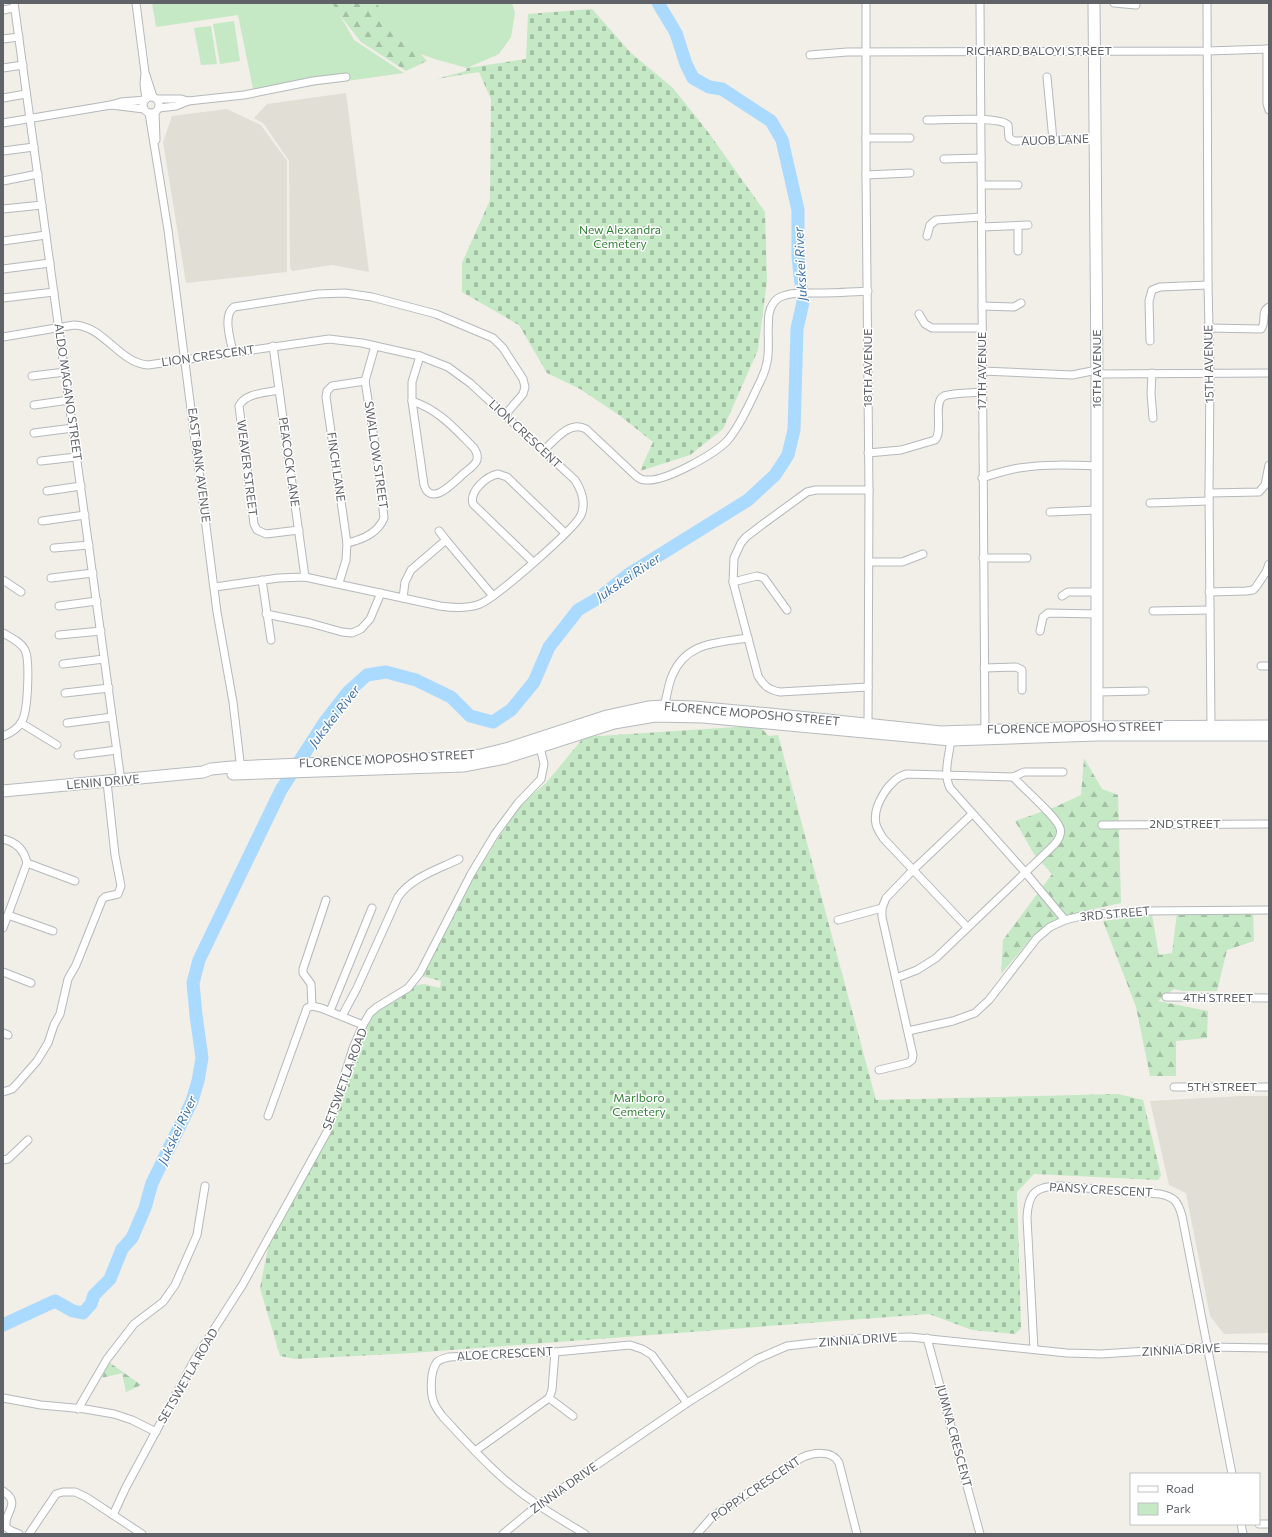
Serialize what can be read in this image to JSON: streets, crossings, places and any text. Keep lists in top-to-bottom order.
{
  "streets": {
    "street": [
      "RICHARD BALOYI STREET",
      "AUOB LANE",
      "LION CRESCENT",
      "15TH AVENUE",
      "18TH AVENUE",
      "16TH AVENUE",
      "17TH AVENUE",
      "ALDO MAGANO STREET",
      "SWALLOW STREET",
      "PEACOCK LANE",
      "EAST BANK AVENUE",
      "FINCH LANE",
      "WEAVER STREET",
      "FLORENCE MOPOSHO STREET",
      "LENIN DRIVE",
      "2ND STREET",
      "3RD STREET",
      "4TH STREET",
      "SETSWETLA ROAD",
      "5TH STREET",
      "PANSY CRESCENT",
      "ZINNIA DRIVE",
      "ALOE CRESCENT",
      "JUMNA CRESCENT",
      "POPPY CRESCENT"
    ]
  },
  "crossings": [
    ["RICHARD BALOYI STREET", "15TH AVENUE"],
    ["RICHARD BALOYI STREET", "18TH AVENUE"],
    ["RICHARD BALOYI STREET", "16TH AVENUE"],
    ["RICHARD BALOYI STREET", "17TH AVENUE"],
    ["AUOB LANE", "16TH AVENUE"],
    ["AUOB LANE", "17TH AVENUE"],
    ["LION CRESCENT", "ALDO MAGANO STREET"],
    ["LION CRESCENT", "SWALLOW STREET"],
    ["LION CRESCENT", "PEACOCK LANE"],
    ["LION CRESCENT", "EAST BANK AVENUE"],
    ["LION CRESCENT", "FINCH LANE"],
    ["15TH AVENUE", "FLORENCE MOPOSHO STREET"],
    ["18TH AVENUE", "FLORENCE MOPOSHO STREET"],
    ["16TH AVENUE", "FLORENCE MOPOSHO STREET"],
    ["17TH AVENUE", "FLORENCE MOPOSHO STREET"],
    ["ALDO MAGANO STREET", "LENIN DRIVE"],
    ["SWALLOW STREET", "FINCH LANE"],
    ["PEACOCK LANE", "WEAVER STREET"],
    ["EAST BANK AVENUE", "FLORENCE MOPOSHO STREET"],
    ["EAST BANK AVENUE", "LENIN DRIVE"],
    ["FLORENCE MOPOSHO STREET", "LENIN DRIVE"],
    ["FLORENCE MOPOSHO STREET", "SETSWETLA ROAD"],
    ["PANSY CRESCENT", "ZINNIA DRIVE"],
    ["ZINNIA DRIVE", "ALOE CRESCENT"],
    ["ZINNIA DRIVE", "JUMNA CRESCENT"]
  ],
  "water": ["Jukskei River"],
  "parks": ["New Alexandra Cemetery", "Marlboro Cemetery"],
  "legend": ["Road", "Park"]
}
